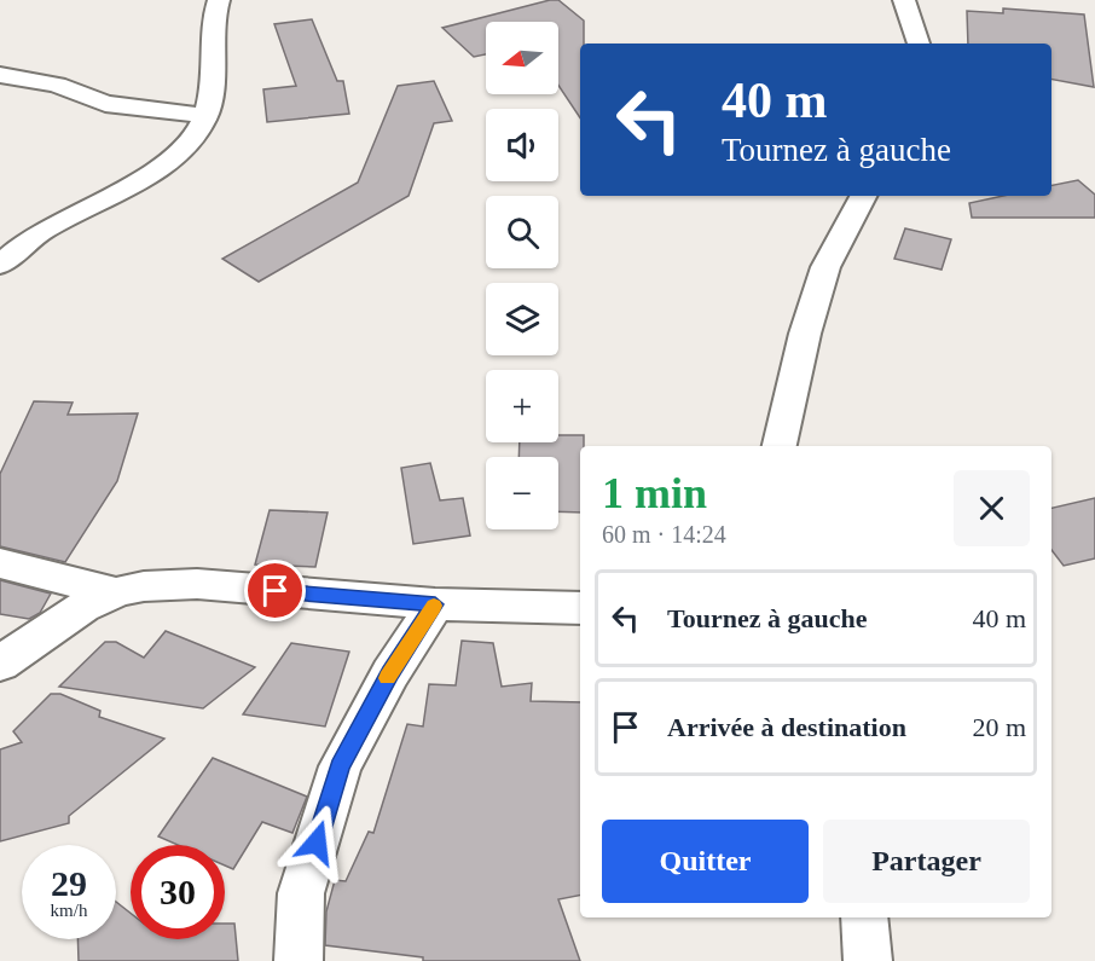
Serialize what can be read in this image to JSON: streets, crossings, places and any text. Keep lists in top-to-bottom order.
{
  "north": "left",
  "page": {
    "map_buttons": ["+", "−"],
    "turn": ["40 m", "Tournez à gauche"],
    "heading": ["1 min", "60 m · 14:24"],
    "list": [
      {
        "name": "Tournez à gauche",
        "value": "40 m"
      },
      {
        "name": "Arrivée à destination",
        "value": "20 m"
      }
    ],
    "buttons": ["Quitter", "Partager"],
    "speed": "29 km/h",
    "limit": "30"
  }
}
